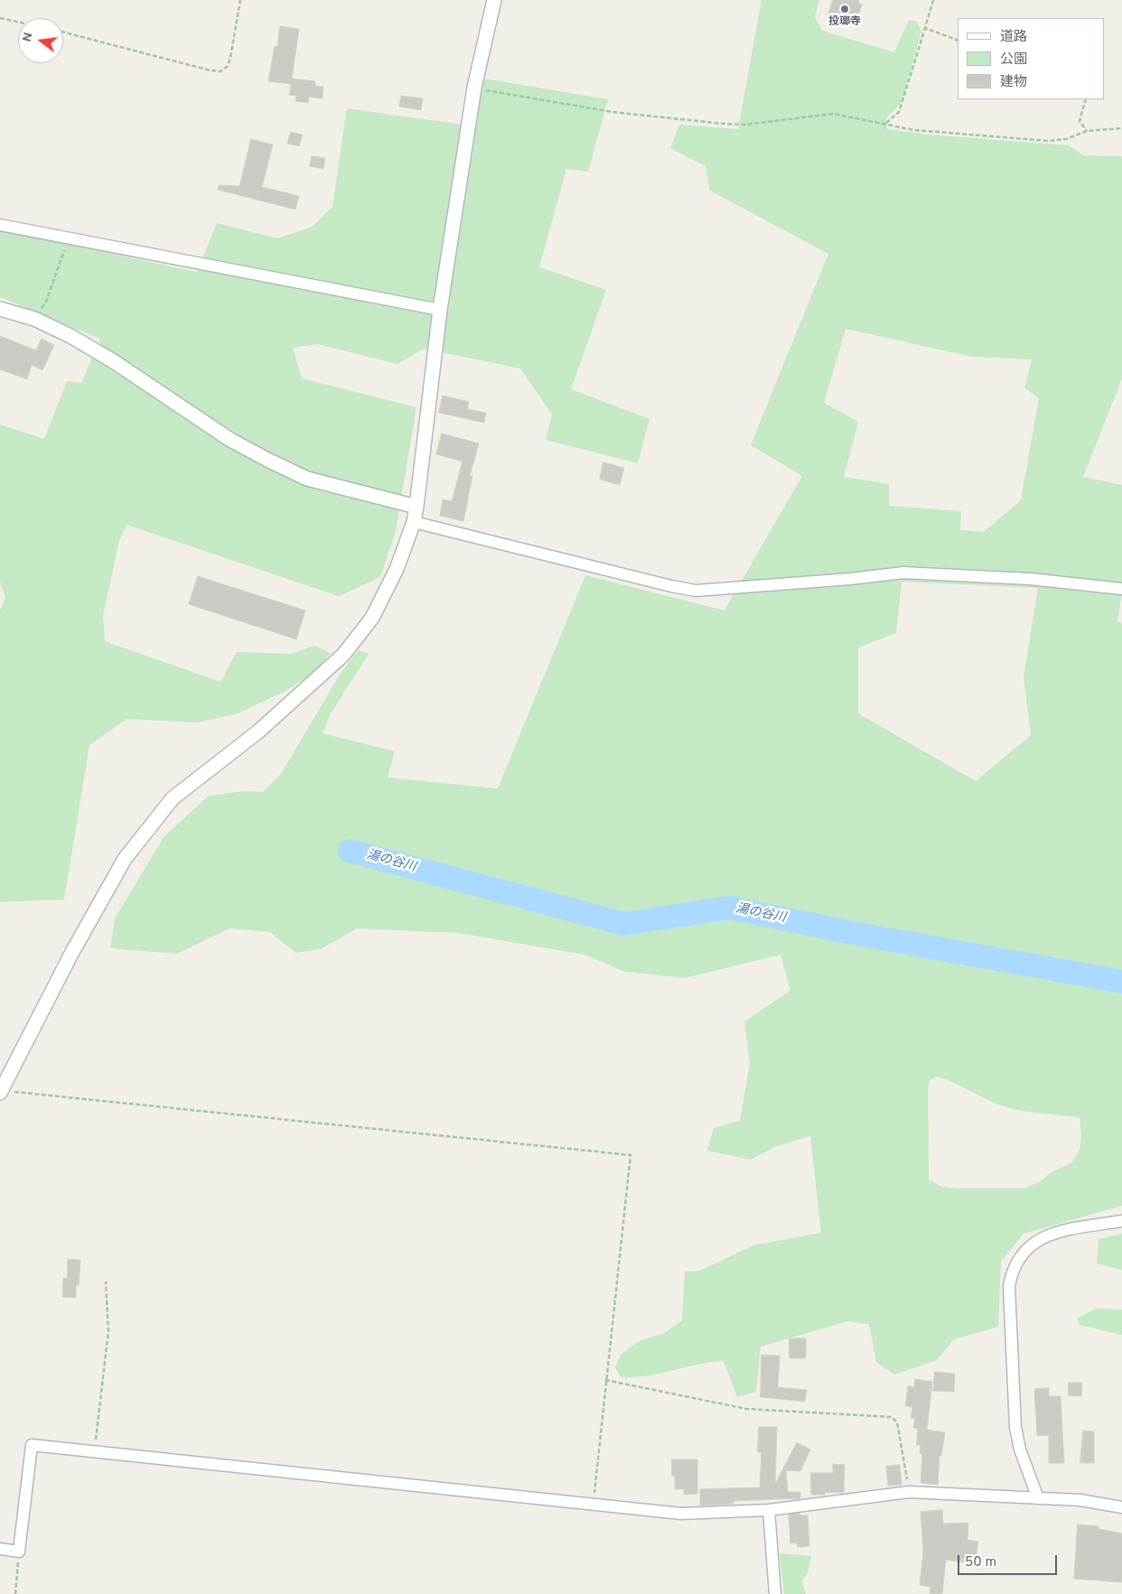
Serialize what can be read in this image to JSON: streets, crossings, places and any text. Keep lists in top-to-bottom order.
{
  "water": ["湯の谷川"],
  "places": ["投瑯寺"],
  "legend": ["道路", "公園", "建物"],
  "scale_bar": "50 m",
  "north": "left"
}
